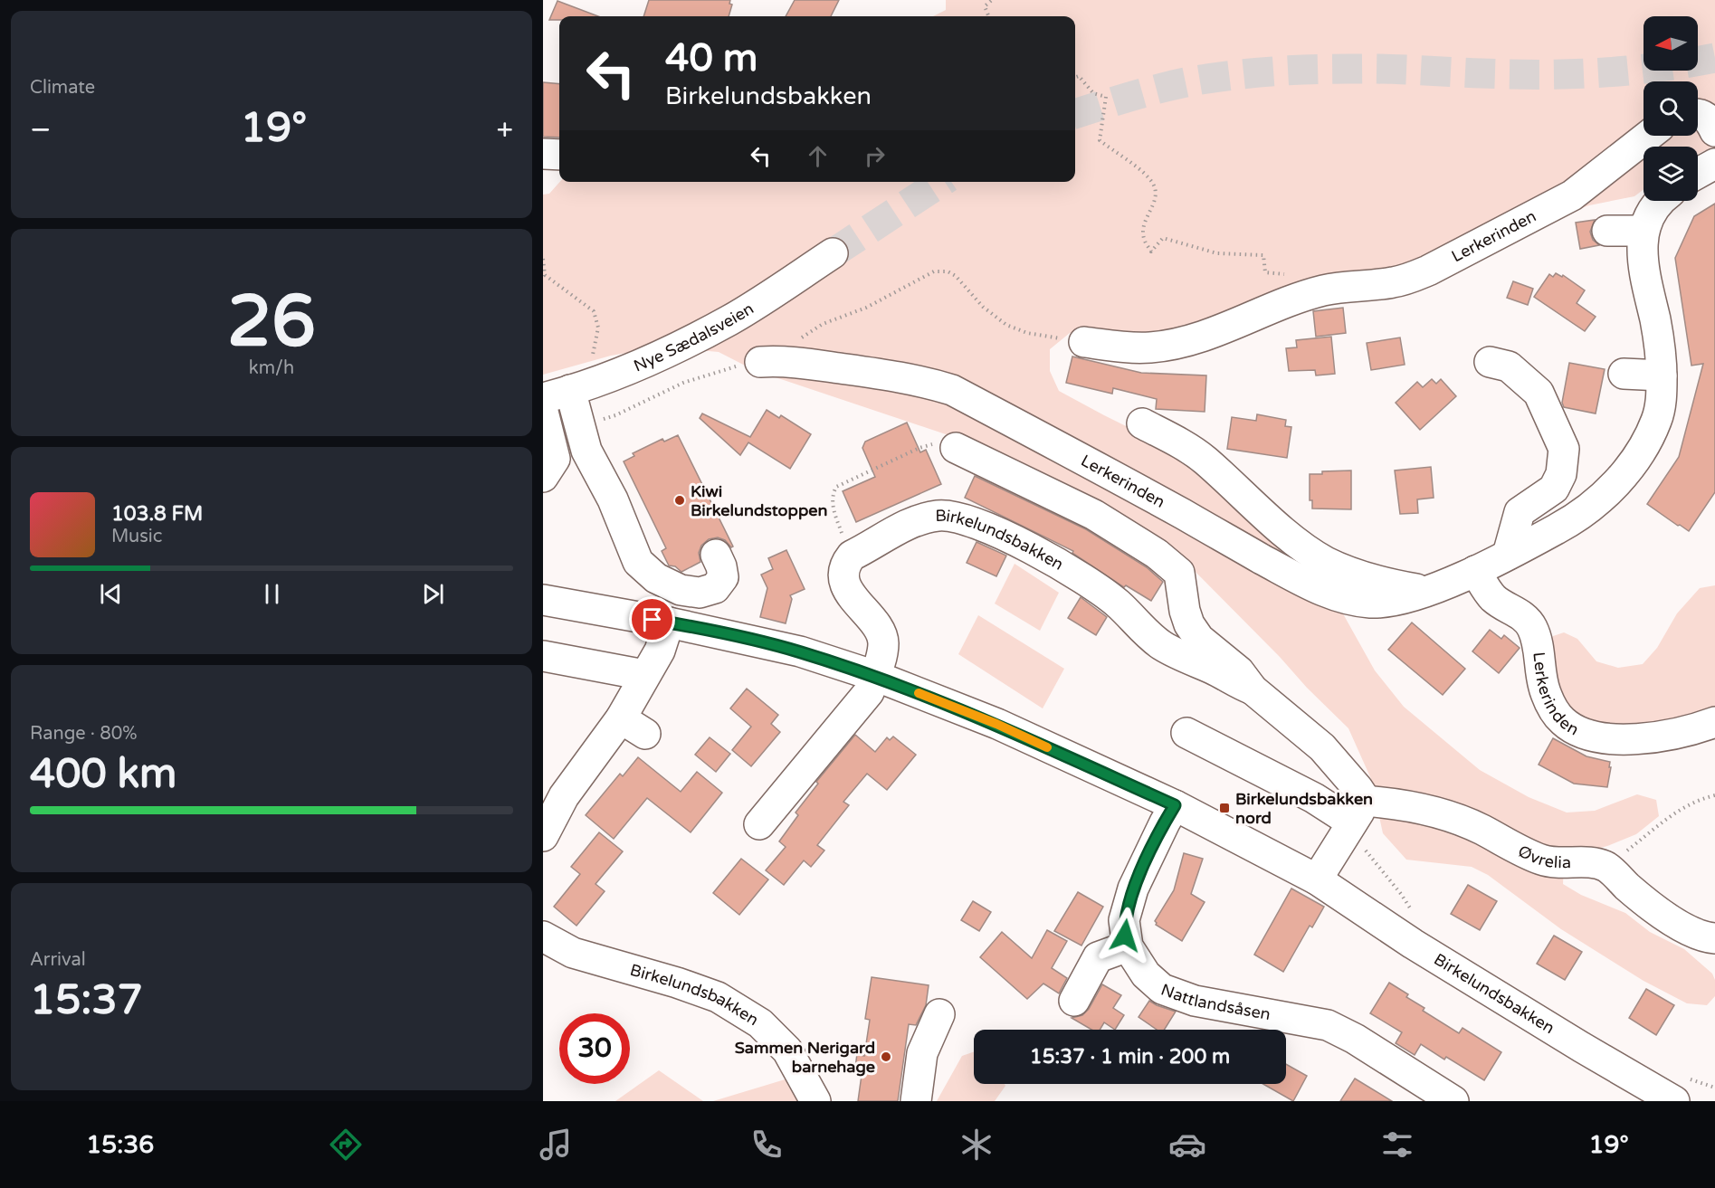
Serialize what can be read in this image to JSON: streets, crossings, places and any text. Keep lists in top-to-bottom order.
{
  "streets": {
    "street": [
      "Lerkerinden",
      "Nye Sædalsveien",
      "Birkelundsbakken",
      "Øvrelia",
      "Nattlandsåsen"
    ]
  },
  "crossings": [
    ["Birkelundsbakken", "Øvrelia"],
    ["Birkelundsbakken", "Nattlandsåsen"]
  ],
  "places": {
    "other": ["Kiwi Birkelundstoppen", "Sammen Nerigard barnehage"],
    "transit": ["Birkelundsbakken nord"]
  },
  "north": "left",
  "page": {
    "tile": [
      "Climate",
      ["26", "km/h"],
      ["Range · 80%", "400 km"],
      ["Arrival", "15:37"]
    ],
    "turn": ["40 m", "Birkelundsbakken"],
    "heat": ["−", "19°", "+"],
    "song": ["103.8 FM", "Music"],
    "limit": "30",
    "trip": "15:37 · 1 min · 200 m",
    "tabs": ["15:36", "19°"]
  }
}
